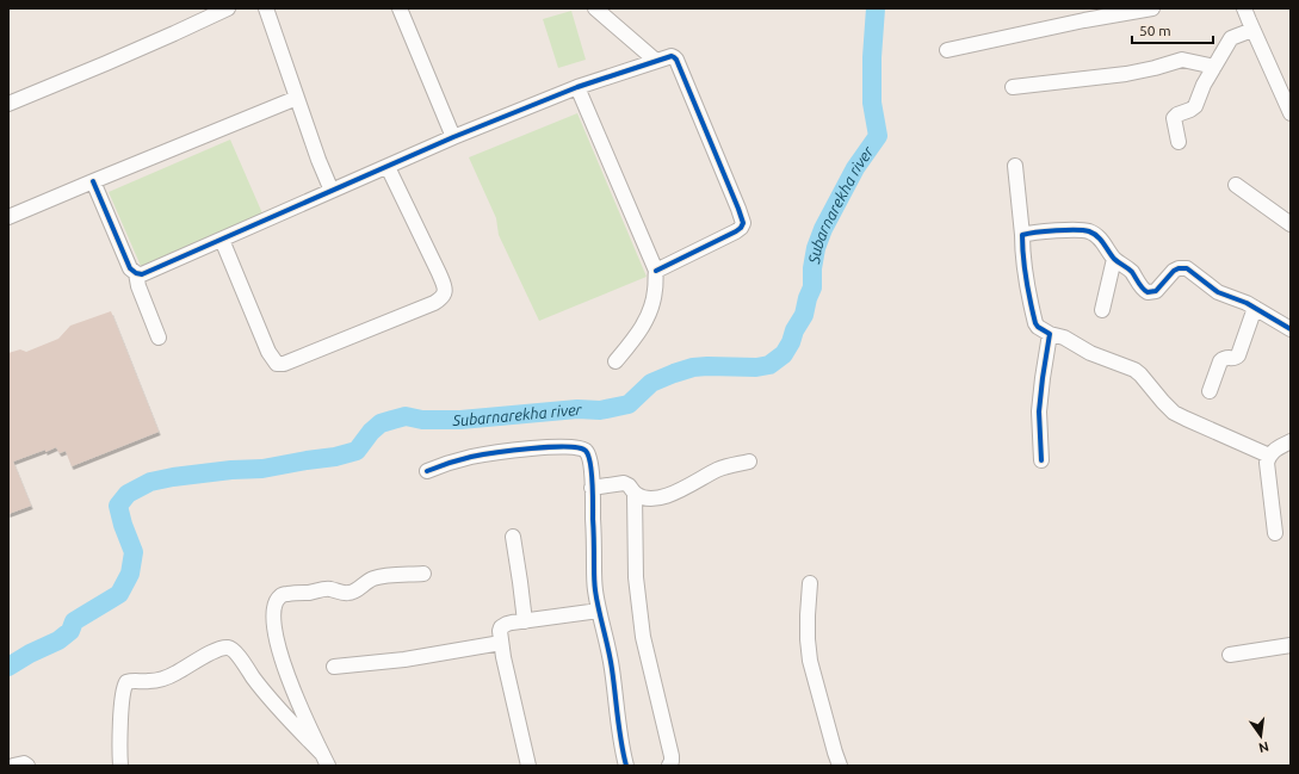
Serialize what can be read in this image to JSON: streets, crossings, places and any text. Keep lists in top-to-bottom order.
{
  "water": ["Subarnarekha river"],
  "scale_bar": "50 m",
  "north": "bottom"
}
